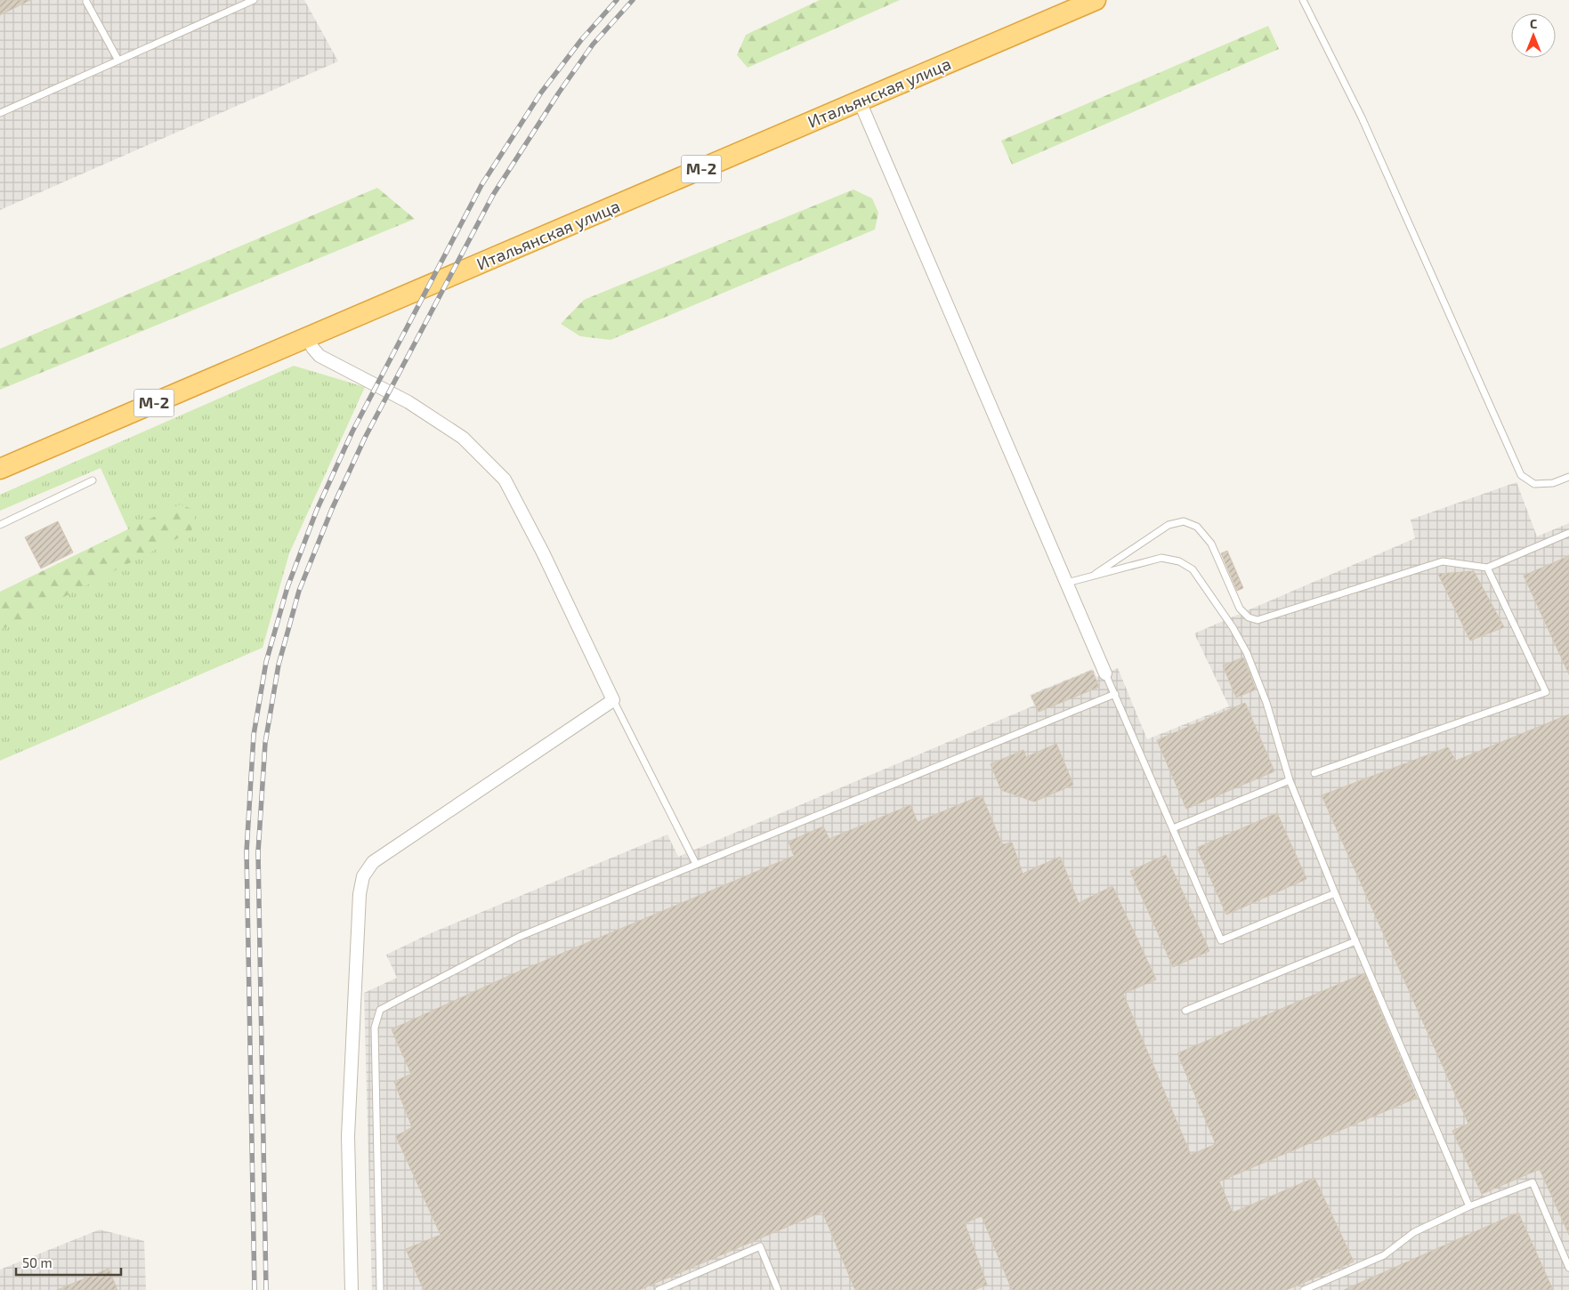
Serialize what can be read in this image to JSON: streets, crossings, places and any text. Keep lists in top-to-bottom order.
{
  "streets": {
    "highway": ["Итальянская улица", "М-2"]
  },
  "scale_bar": "50 m",
  "north": "top"
}
